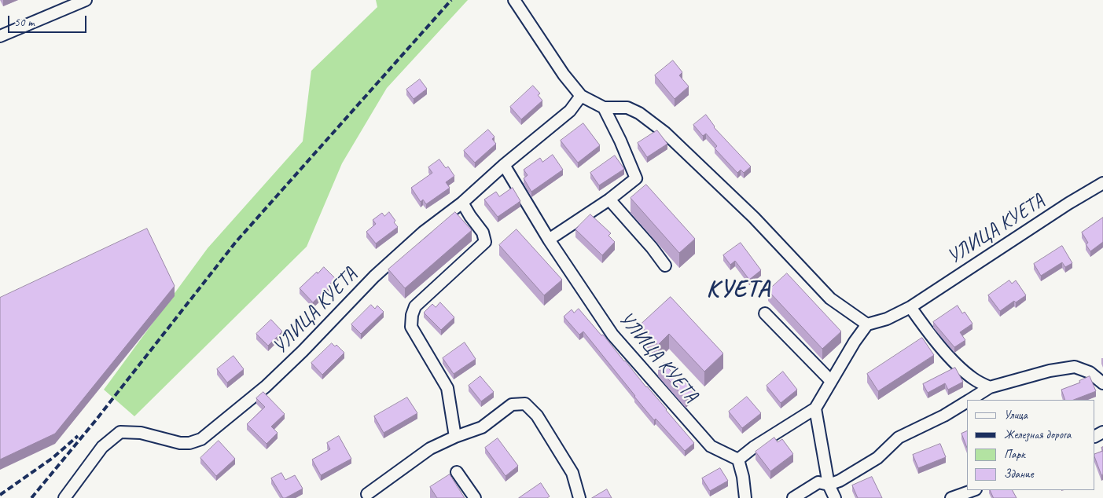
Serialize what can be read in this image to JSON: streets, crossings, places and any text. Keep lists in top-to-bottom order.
{
  "streets": {
    "street": ["УЛИЦА КУЕТА"]
  },
  "districts": ["КУЕТА"],
  "legend": [
    "Улица",
    "Железная дорога",
    "Парк",
    "Здание"
  ],
  "scale_bar": "50 m"
}
